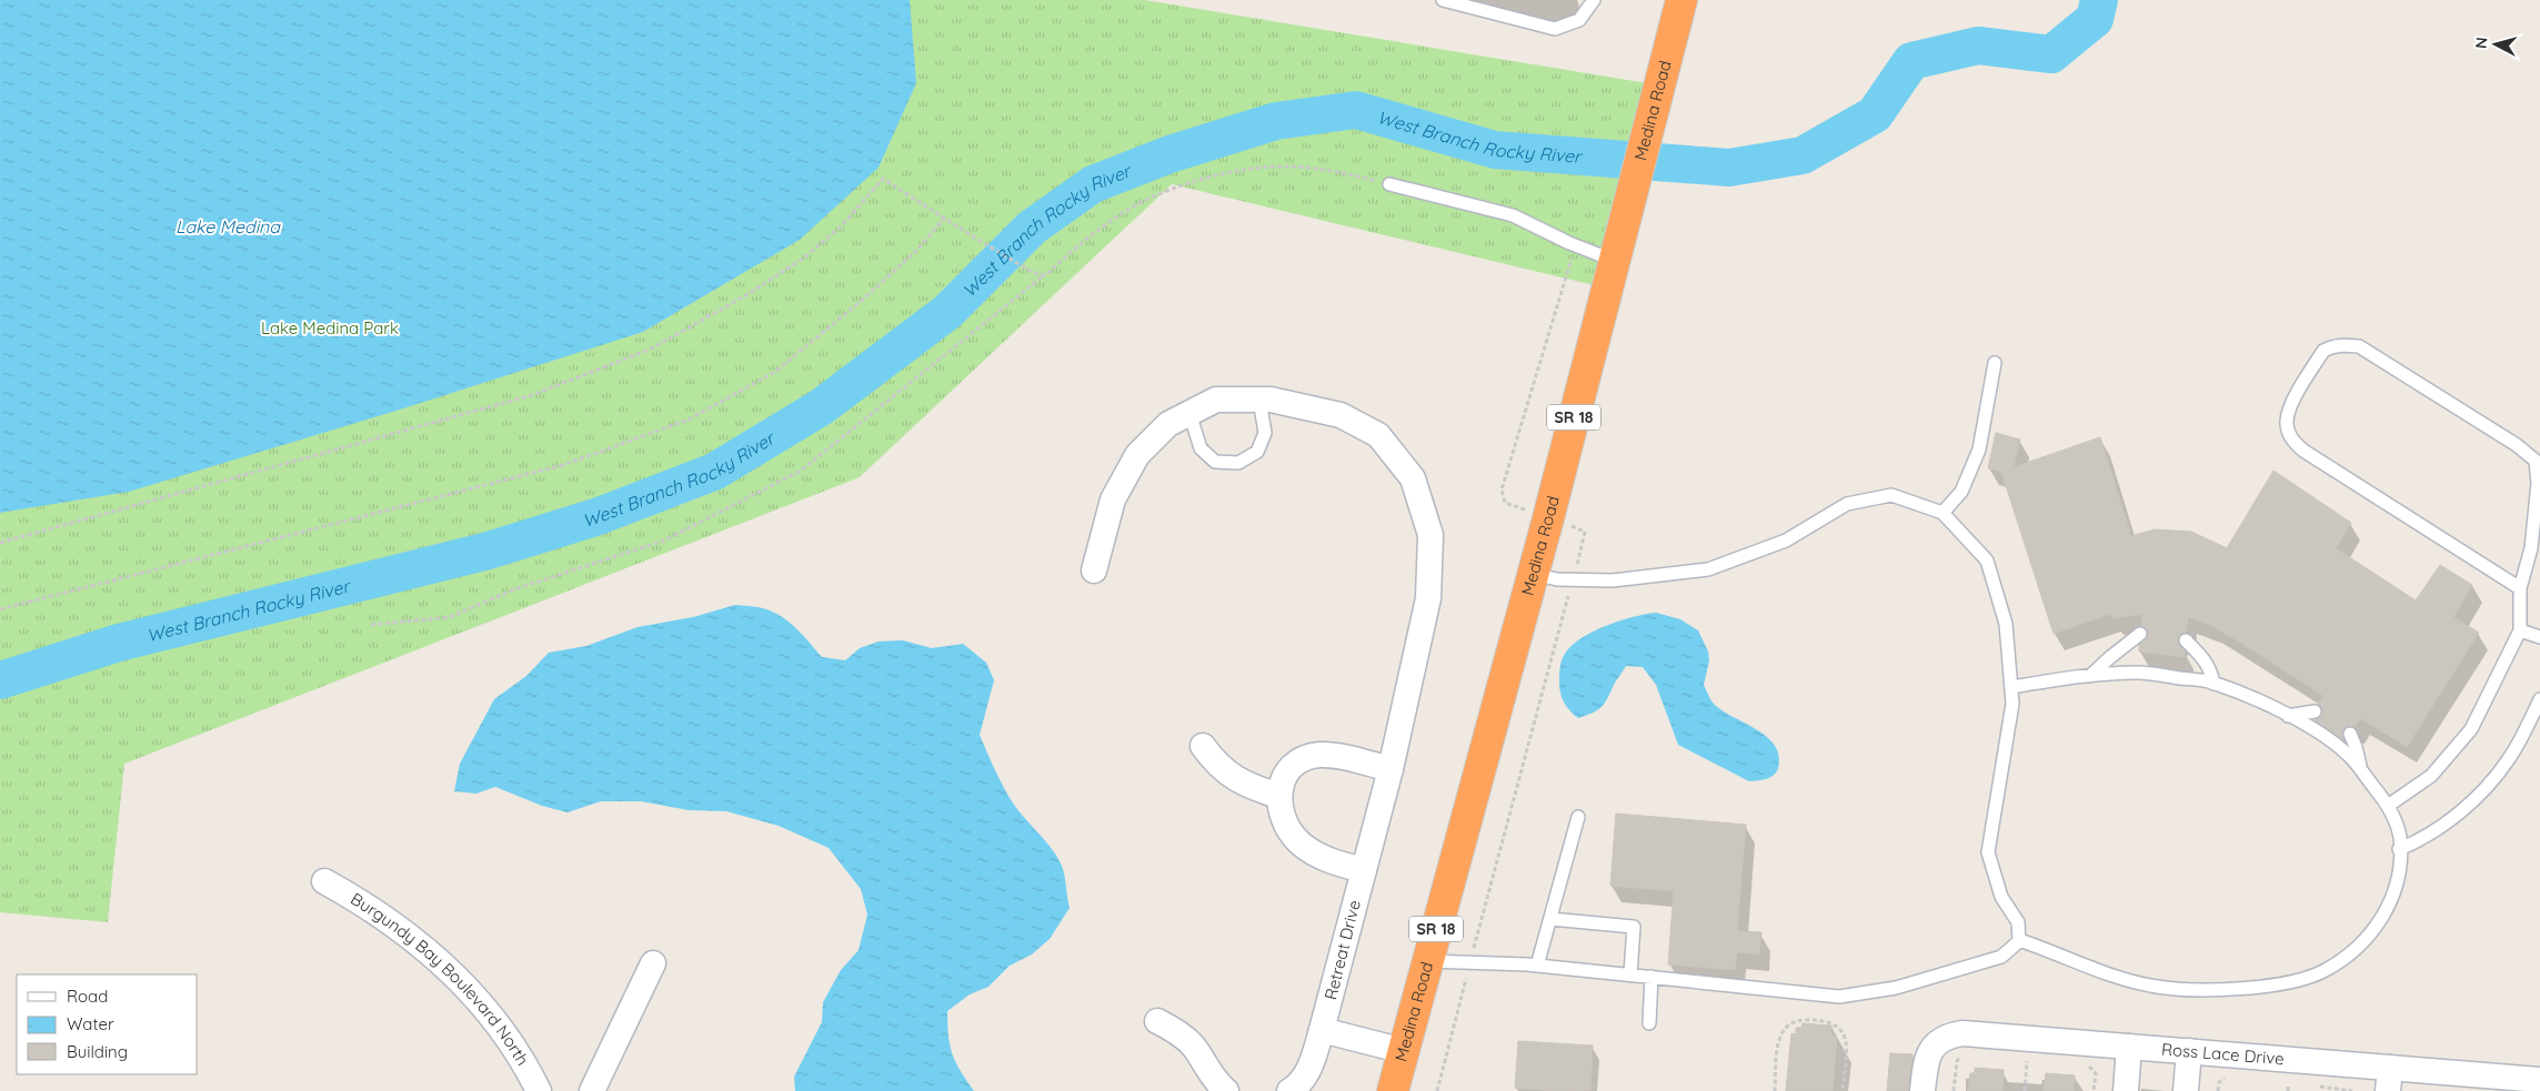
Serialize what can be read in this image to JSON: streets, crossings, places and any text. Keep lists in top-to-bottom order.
{
  "streets": {
    "highway": ["Medina Road", "SR 18"],
    "street": ["Retreat Drive", "Burgundy Bay Boulevard North", "Ross Lace Drive"]
  },
  "water": ["West Branch Rocky River", "Lake Medina"],
  "parks": ["Lake Medina Park"],
  "legend": ["Road", "Water", "Building"],
  "north": "left"
}
